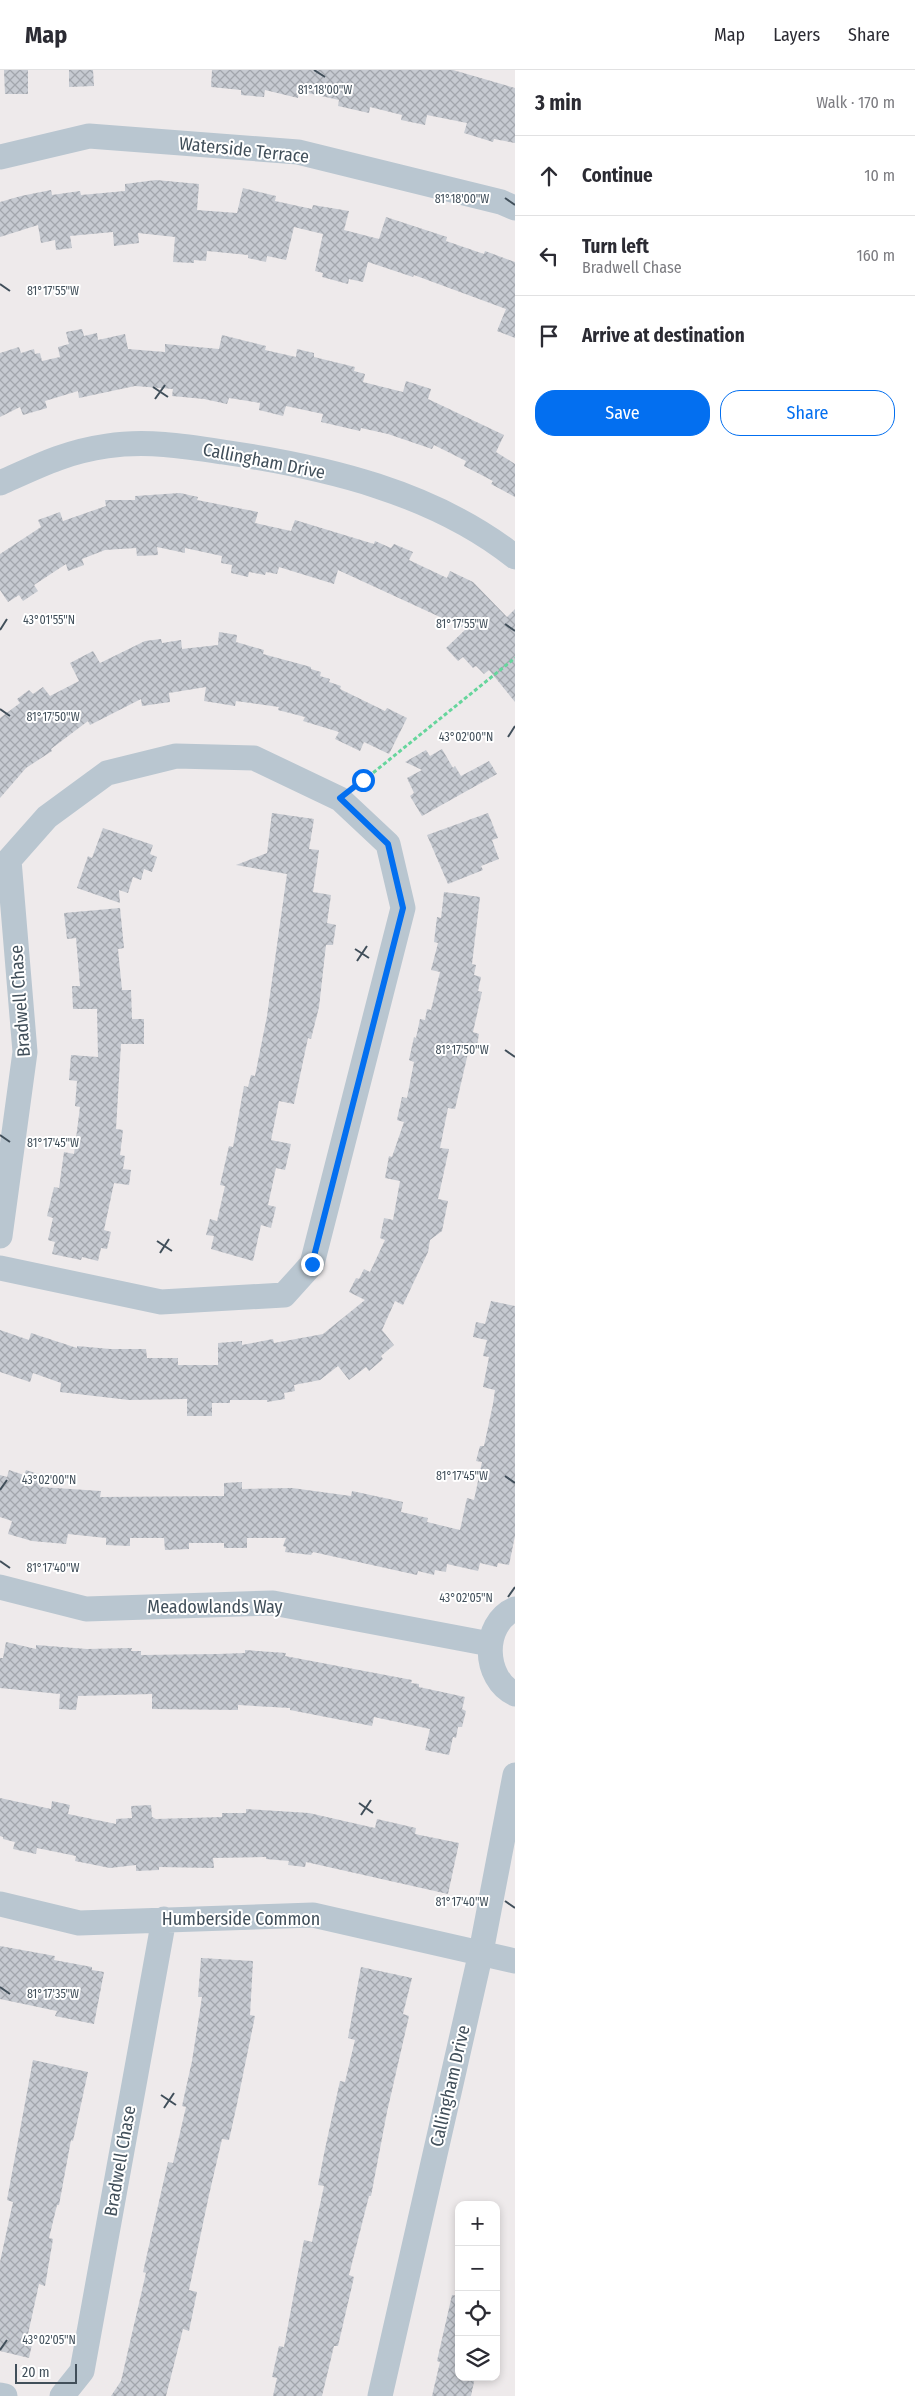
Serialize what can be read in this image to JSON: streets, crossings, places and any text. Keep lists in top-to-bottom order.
{
  "streets": {
    "street": [
      "Waterside Terrace",
      "Callingham Drive",
      "Bradwell Chase",
      "Meadowlands Way",
      "Humberside Common"
    ]
  },
  "crossings": [
    ["Callingham Drive", "Humberside Common"],
    ["Bradwell Chase", "Humberside Common"]
  ],
  "scale_bar": "20 m",
  "page": {
    "header": "Map",
    "nav": ["Map", "Layers", "Share"],
    "heading": ["3 min", "Walk · 170 m"],
    "list": [
      ["Continue", "10 m"],
      ["Turn left", "Bradwell Chase", "160 m"],
      "Arrive at destination"
    ],
    "buttons": ["Save", "Share"],
    "map_buttons": ["+", "−"],
    "scale": "20 m"
  },
  "coordinates": [
    "81°18'00\"W",
    "81°17'55\"W",
    "43°01'55\"N",
    "81°17'50\"W",
    "43°02'00\"N",
    "81°17'45\"W",
    "81°17'40\"W",
    "43°02'05\"N",
    "81°17'35\"W"
  ]
}
